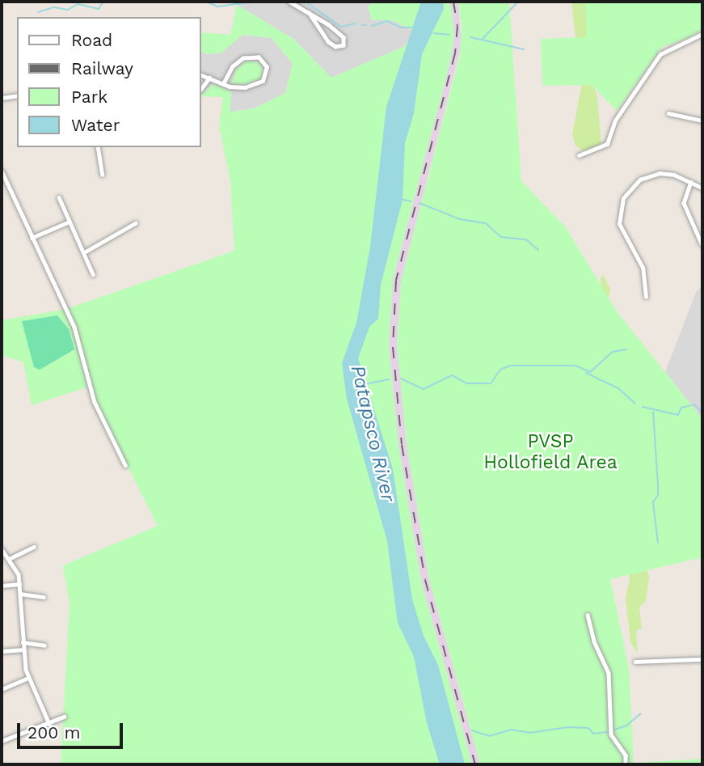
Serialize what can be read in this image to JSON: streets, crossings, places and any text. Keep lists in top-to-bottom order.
{
  "water": ["Patapsco River"],
  "parks": ["PVSP Hollofield Area"],
  "legend": [
    "Road",
    "Railway",
    "Park",
    "Water"
  ],
  "scale_bar": "200 m"
}
